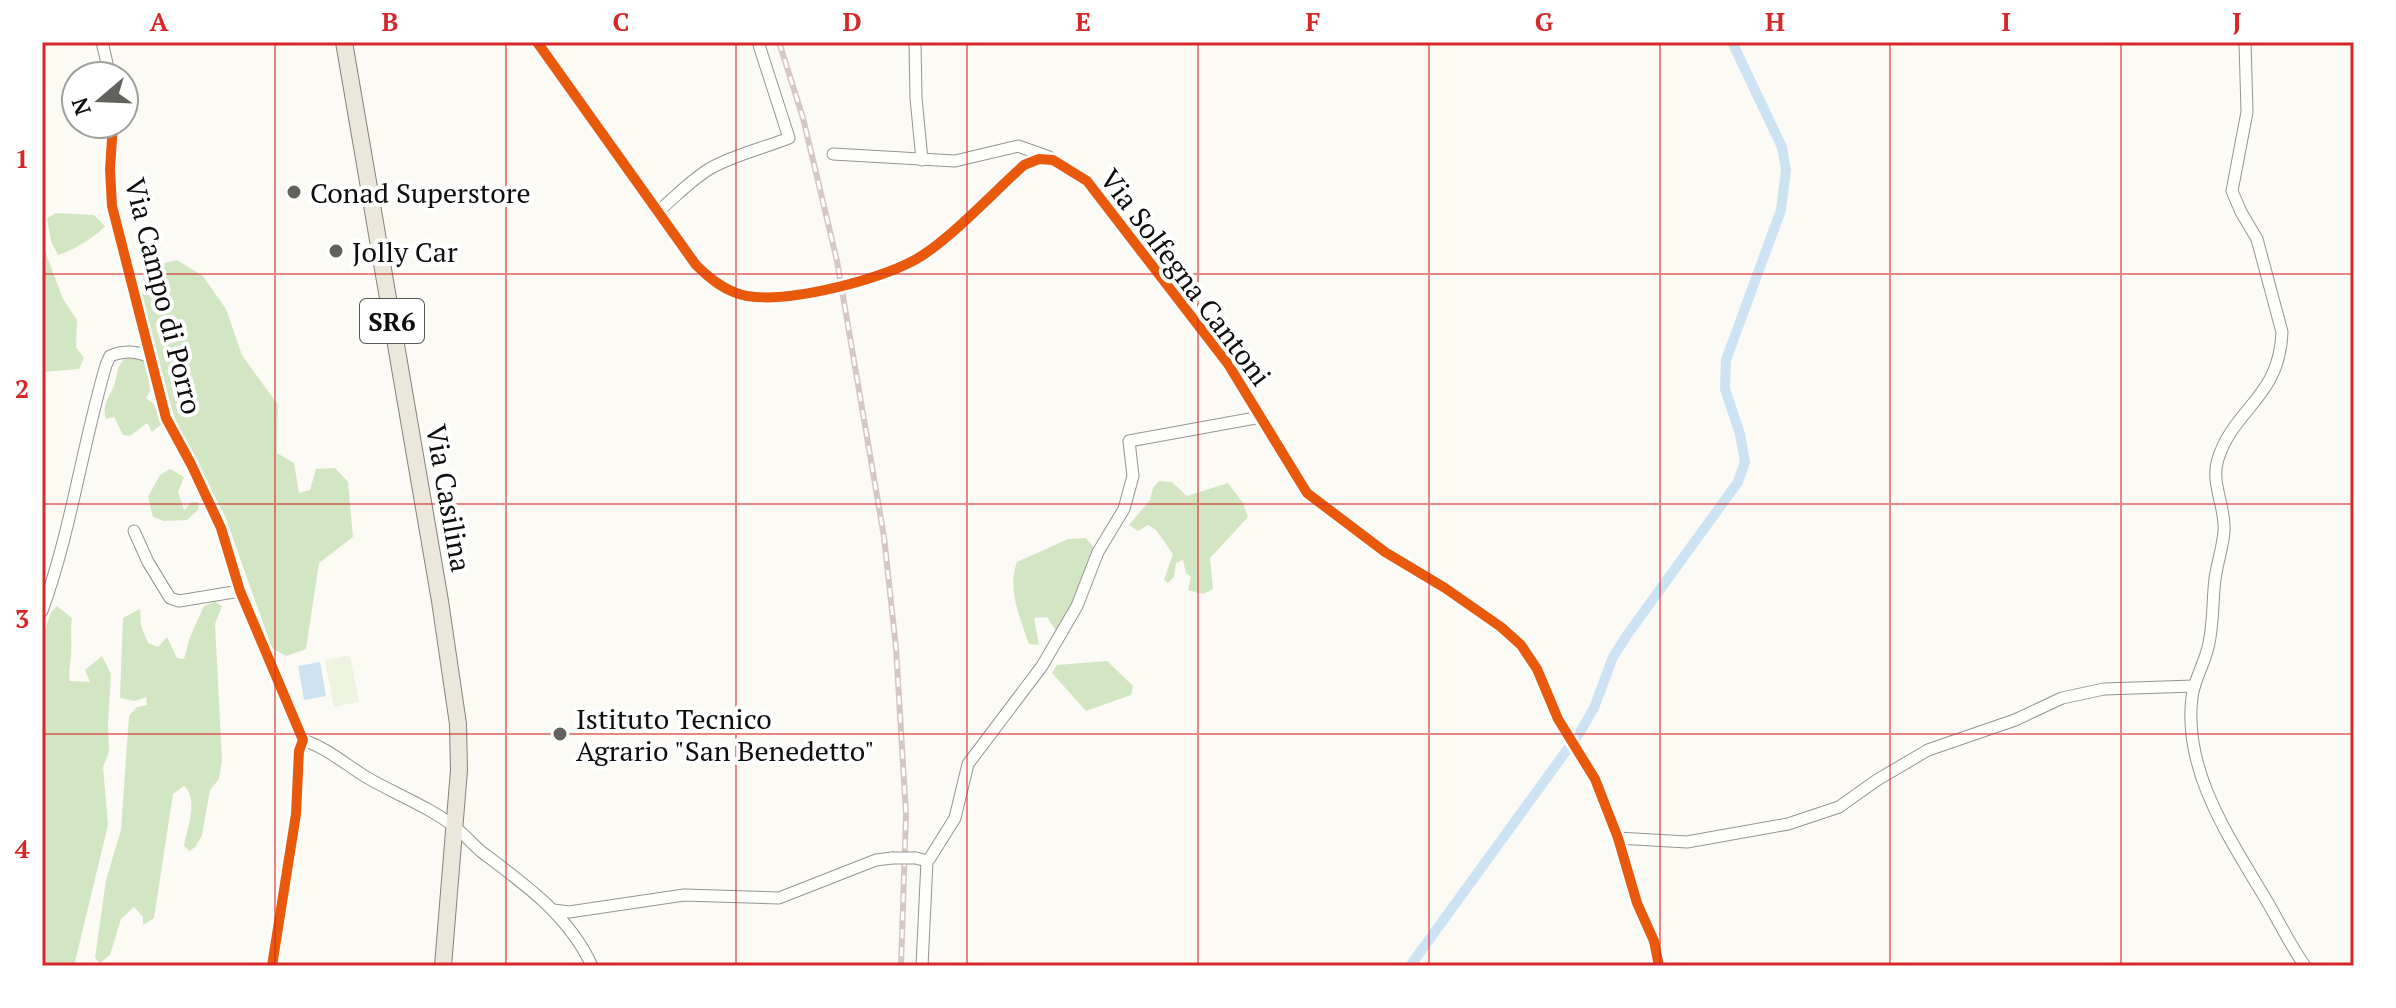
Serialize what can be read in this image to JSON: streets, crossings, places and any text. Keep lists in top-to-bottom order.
{
  "streets": {
    "main road": ["SR6", "Via Casilina"],
    "street": ["Via Solfegna Cantoni", "Via Campo di Porro"]
  },
  "places": ["Conad Superstore", "Jolly Car", "Istituto Tecnico Agrario \"San Benedetto\""],
  "north": "left",
  "grid": {
    "columns": [
      "A",
      "B",
      "C",
      "D",
      "E",
      "F",
      "G",
      "H",
      "I",
      "J"
    ],
    "rows": [
      "1",
      "2",
      "3",
      "4"
    ]
  }
}
